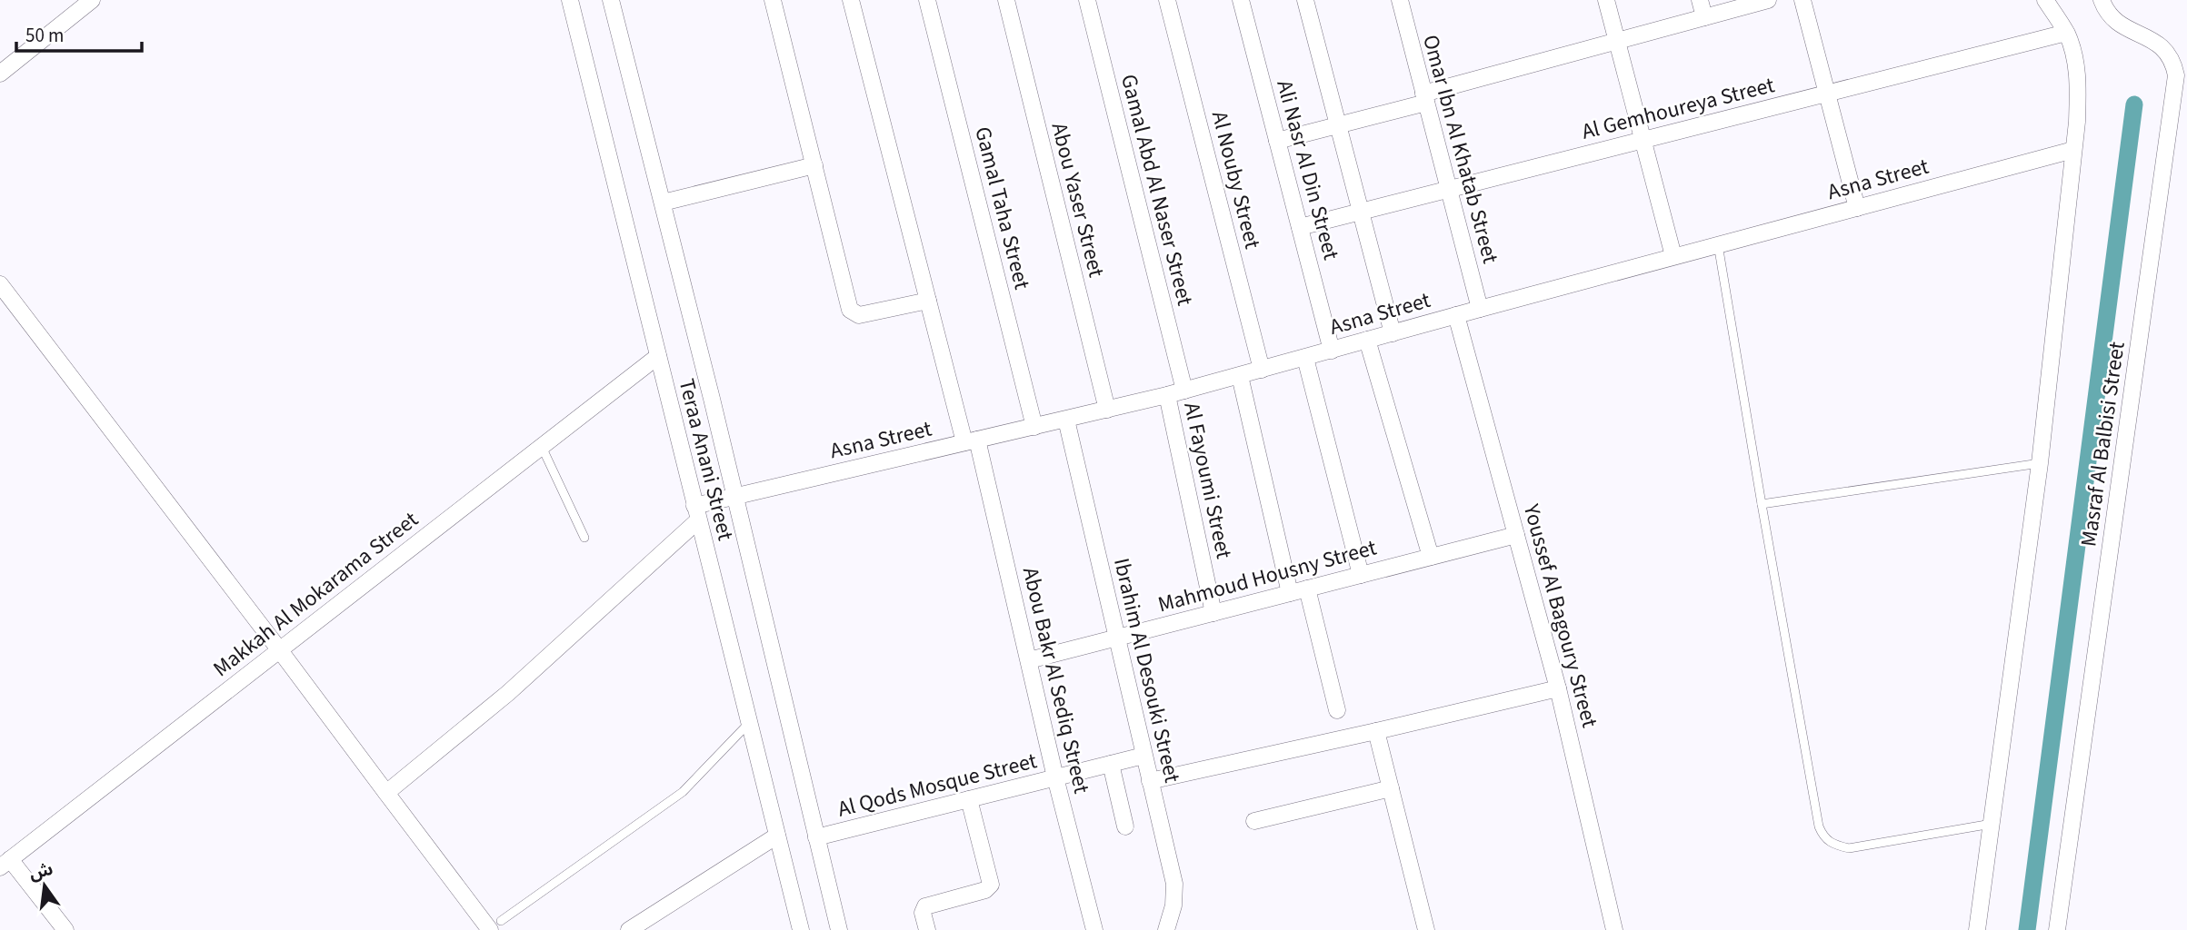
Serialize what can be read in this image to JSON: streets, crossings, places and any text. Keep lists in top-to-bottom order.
{
  "streets": {
    "street": [
      "Al Gemhoureya Street",
      "Omar Ibn Al Khatab Street",
      "Ali Nasr Al Din Street",
      "Asna Street",
      "Al Nouby Street",
      "Gamal Abd Al Naser Street",
      "Abou Yaser Street",
      "Gamal Taha Street",
      "Masraf Al Balbisi Street",
      "Teraa Anani Street",
      "Al Fayoumi Street",
      "Mahmoud Housny Street",
      "Makkah Al Mokarama Street",
      "Youssef Al Bagoury Street",
      "Ibrahim Al Desouki Street",
      "Abou Bakr Al Sediq Street",
      "Al Qods Mosque Street"
    ]
  },
  "crossings": [
    ["Al Gemhoureya Street", "Omar Ibn Al Khatab Street"],
    ["Al Gemhoureya Street", "Ali Nasr Al Din Street"],
    ["Omar Ibn Al Khatab Street", "Asna Street"],
    ["Ali Nasr Al Din Street", "Asna Street"],
    ["Asna Street", "Al Nouby Street"],
    ["Asna Street", "Gamal Abd Al Naser Street"],
    ["Asna Street", "Abou Yaser Street"],
    ["Asna Street", "Gamal Taha Street"],
    ["Asna Street", "Teraa Anani Street"],
    ["Asna Street", "Al Fayoumi Street"],
    ["Asna Street", "Youssef Al Bagoury Street"],
    ["Asna Street", "Ibrahim Al Desouki Street"],
    ["Asna Street", "Abou Bakr Al Sediq Street"],
    ["Teraa Anani Street", "Makkah Al Mokarama Street"],
    ["Teraa Anani Street", "Al Qods Mosque Street"],
    ["Al Fayoumi Street", "Mahmoud Housny Street"],
    ["Mahmoud Housny Street", "Youssef Al Bagoury Street"],
    ["Mahmoud Housny Street", "Ibrahim Al Desouki Street"],
    ["Mahmoud Housny Street", "Abou Bakr Al Sediq Street"],
    ["Ibrahim Al Desouki Street", "Al Qods Mosque Street"],
    ["Abou Bakr Al Sediq Street", "Al Qods Mosque Street"]
  ],
  "scale_bar": "50 m",
  "north": "top"
}
